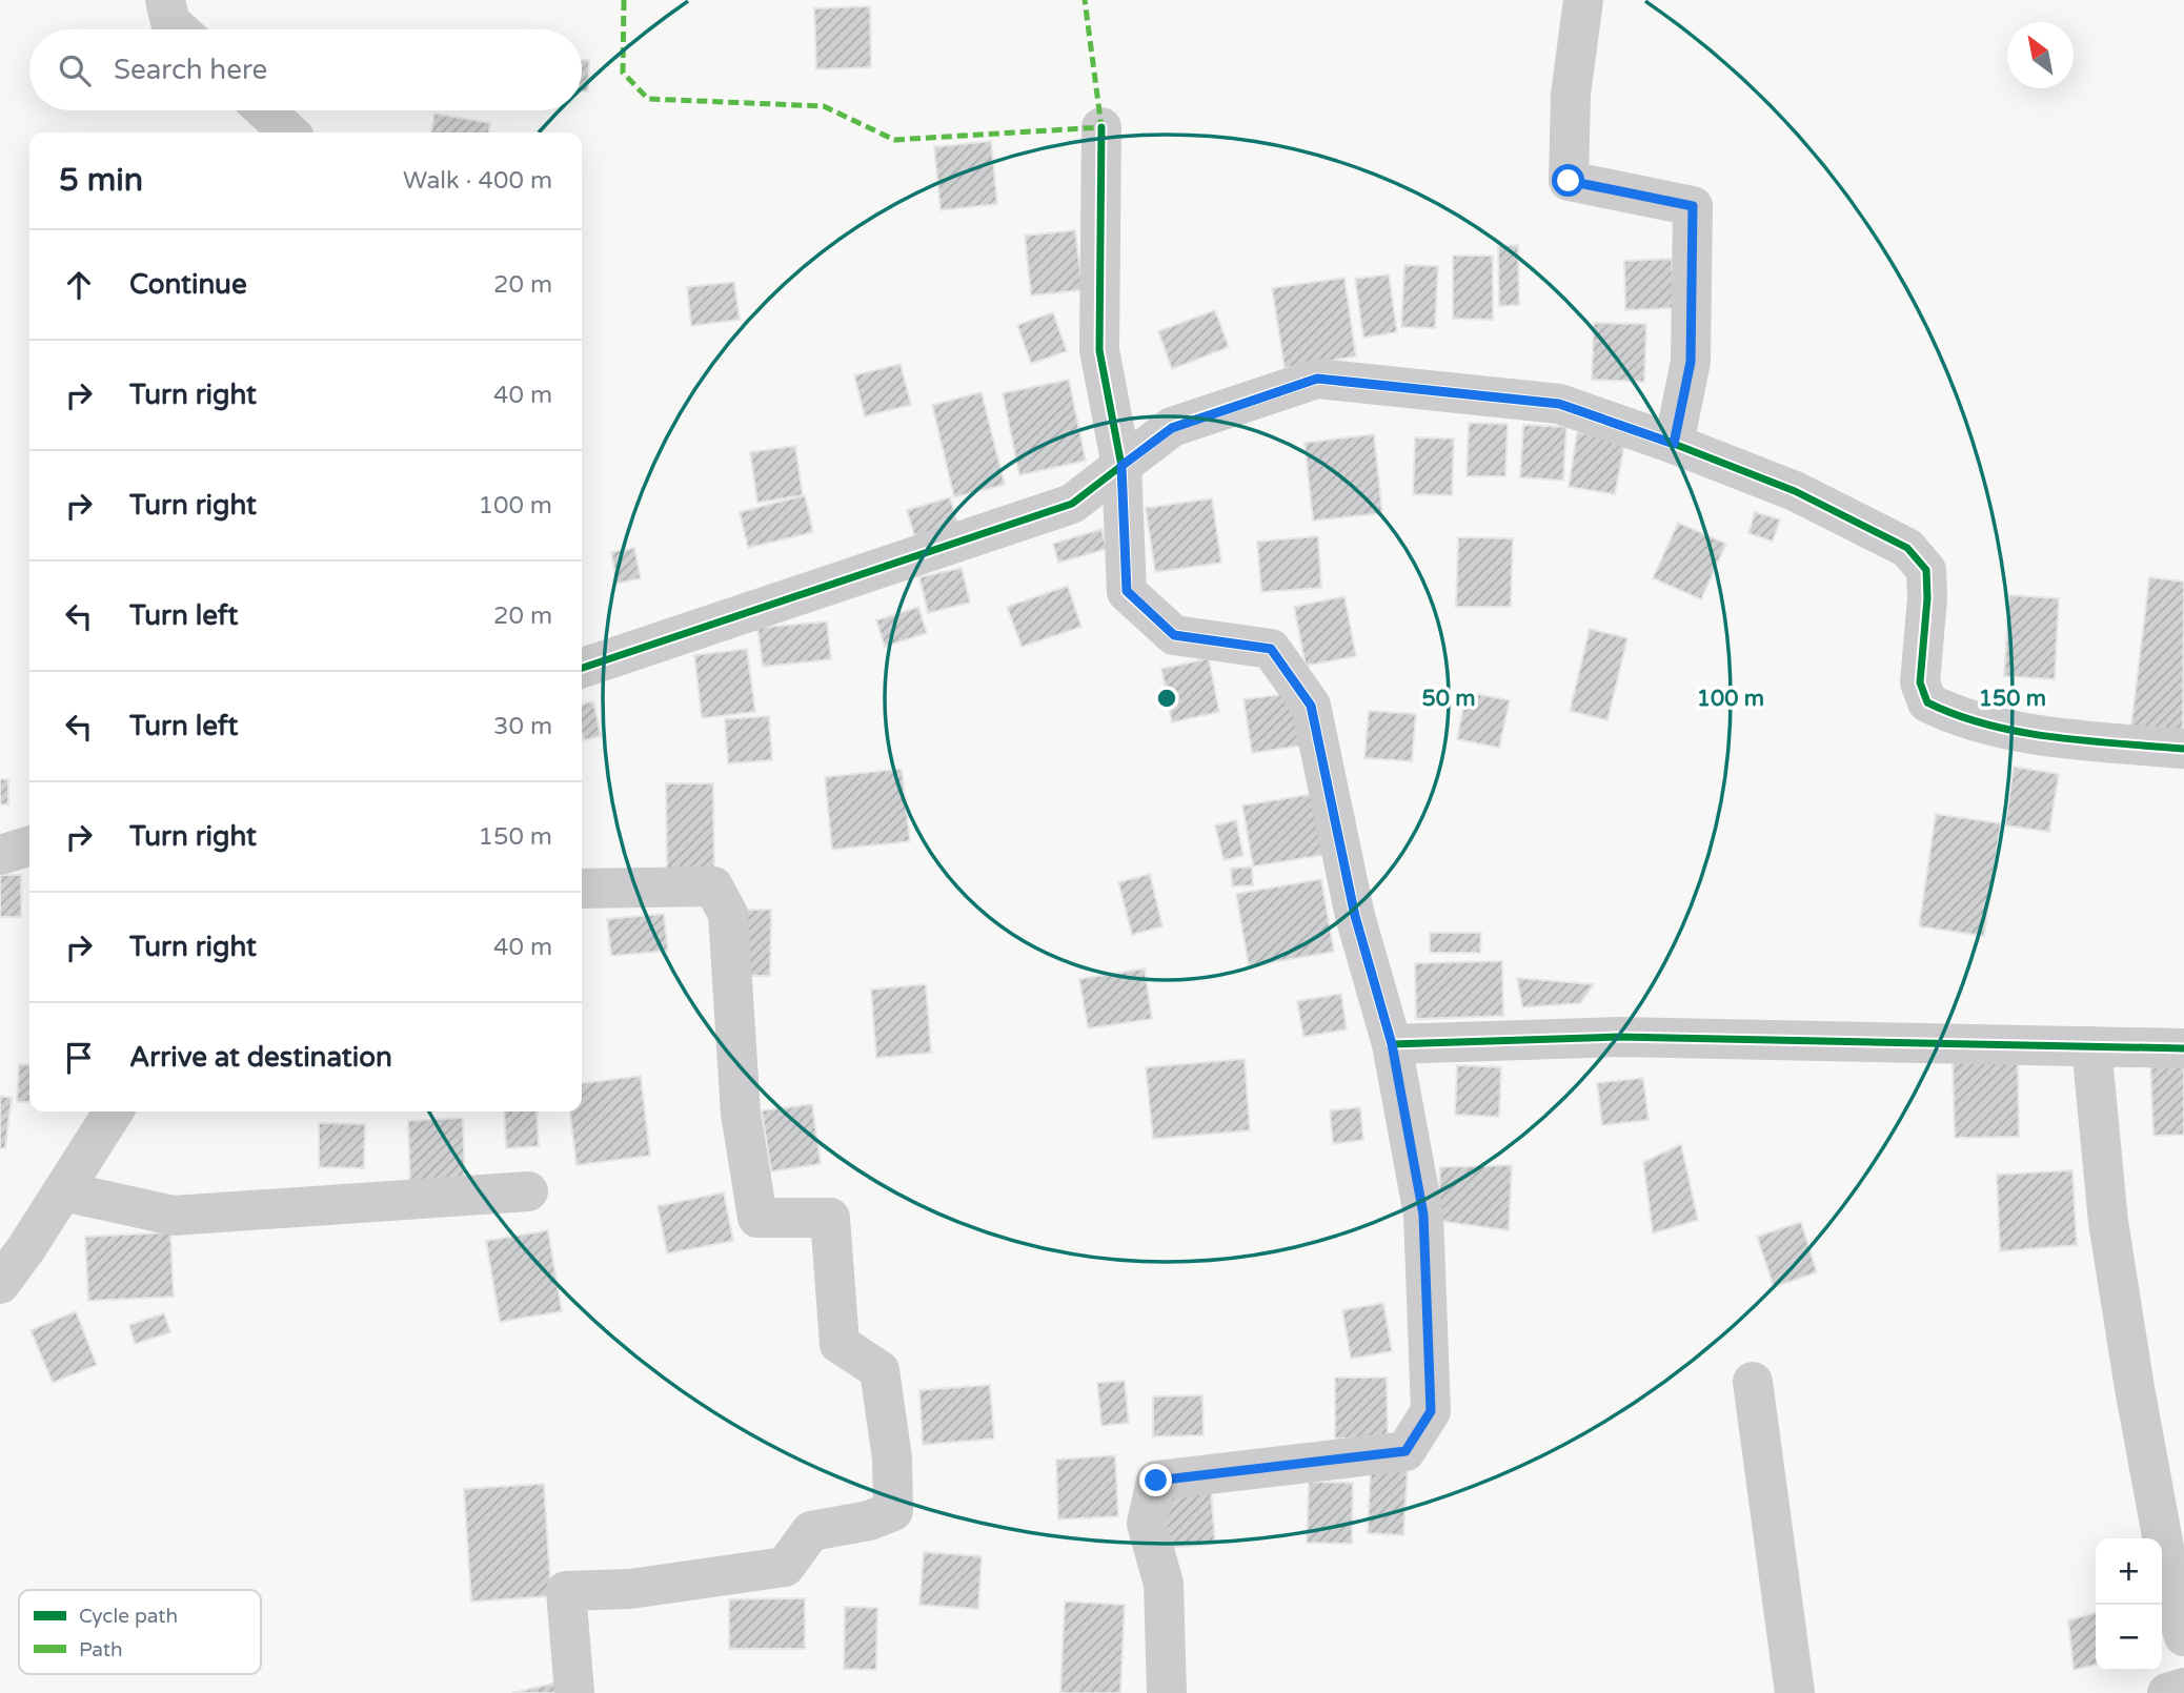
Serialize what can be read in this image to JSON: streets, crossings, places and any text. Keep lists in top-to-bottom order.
{
  "legend": ["Cycle path", "Path"],
  "north": "top left",
  "page": {
    "search": "Search here",
    "heading": ["5 min", "Walk · 400 m"],
    "list": [
      ["Continue", "20 m"],
      ["Turn right", "40 m"],
      ["Turn right", "100 m"],
      ["Turn left", "20 m"],
      ["Turn left", "30 m"],
      ["Turn right", "150 m"],
      ["Turn right", "40 m"],
      "Arrive at destination"
    ],
    "map_buttons": ["+", "−"]
  },
  "rings": ["50 m", "100 m", "150 m"]
}
